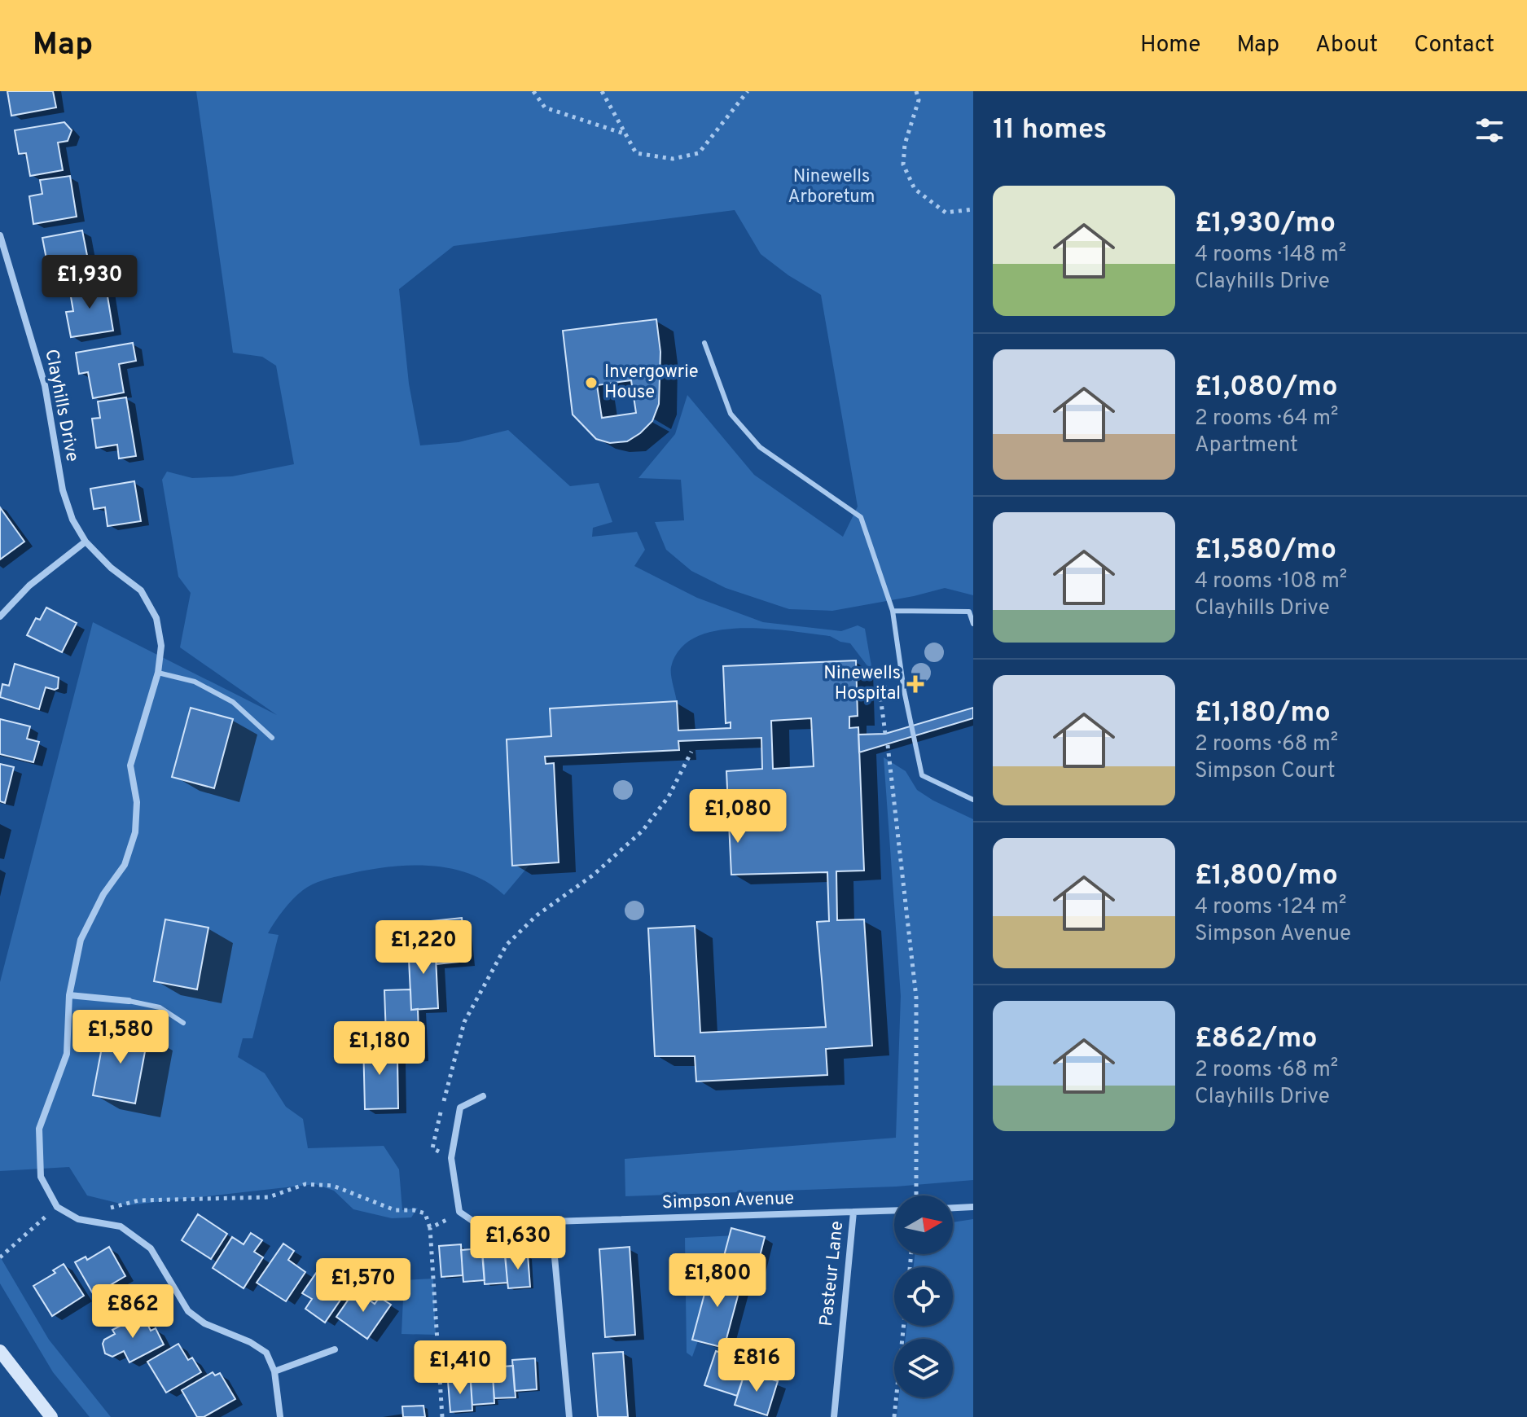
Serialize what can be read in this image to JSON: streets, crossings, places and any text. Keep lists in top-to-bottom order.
{
  "streets": {
    "street": ["Clayhills Drive", "Simpson Avenue", "Pasteur Lane"]
  },
  "crossings": [
    ["Simpson Avenue", "Pasteur Lane"]
  ],
  "parks": ["Ninewells Arboretum"],
  "places": {
    "other": ["Invergowrie House"],
    "health": ["Ninewells Hospital"]
  },
  "north": "right",
  "page": {
    "header": "Map",
    "nav": [
      "Home",
      "Map",
      "About",
      "Contact"
    ],
    "heading": "11 homes",
    "list": [
      {
        "name": "£1,930/mo",
        "note": "4 rooms · 148 m² · Clayhills Drive"
      },
      {
        "name": "£1,080/mo",
        "note": "2 rooms · 64 m² · Apartment"
      },
      {
        "name": "£1,580/mo",
        "note": "4 rooms · 108 m² · Clayhills Drive"
      },
      {
        "name": "£1,180/mo",
        "note": "2 rooms · 68 m² · Simpson Court"
      },
      {
        "name": "£1,800/mo",
        "note": "4 rooms · 124 m² · Simpson Avenue"
      },
      {
        "name": "£862/mo",
        "note": "2 rooms · 68 m² · Clayhills Drive"
      }
    ],
    "price": [
      "£1,930",
      "£1,080",
      "£1,220",
      "£1,580",
      "£1,180",
      "£1,630",
      "£1,800",
      "£1,570",
      "£862",
      "£816",
      "£1,410"
    ]
  }
}
